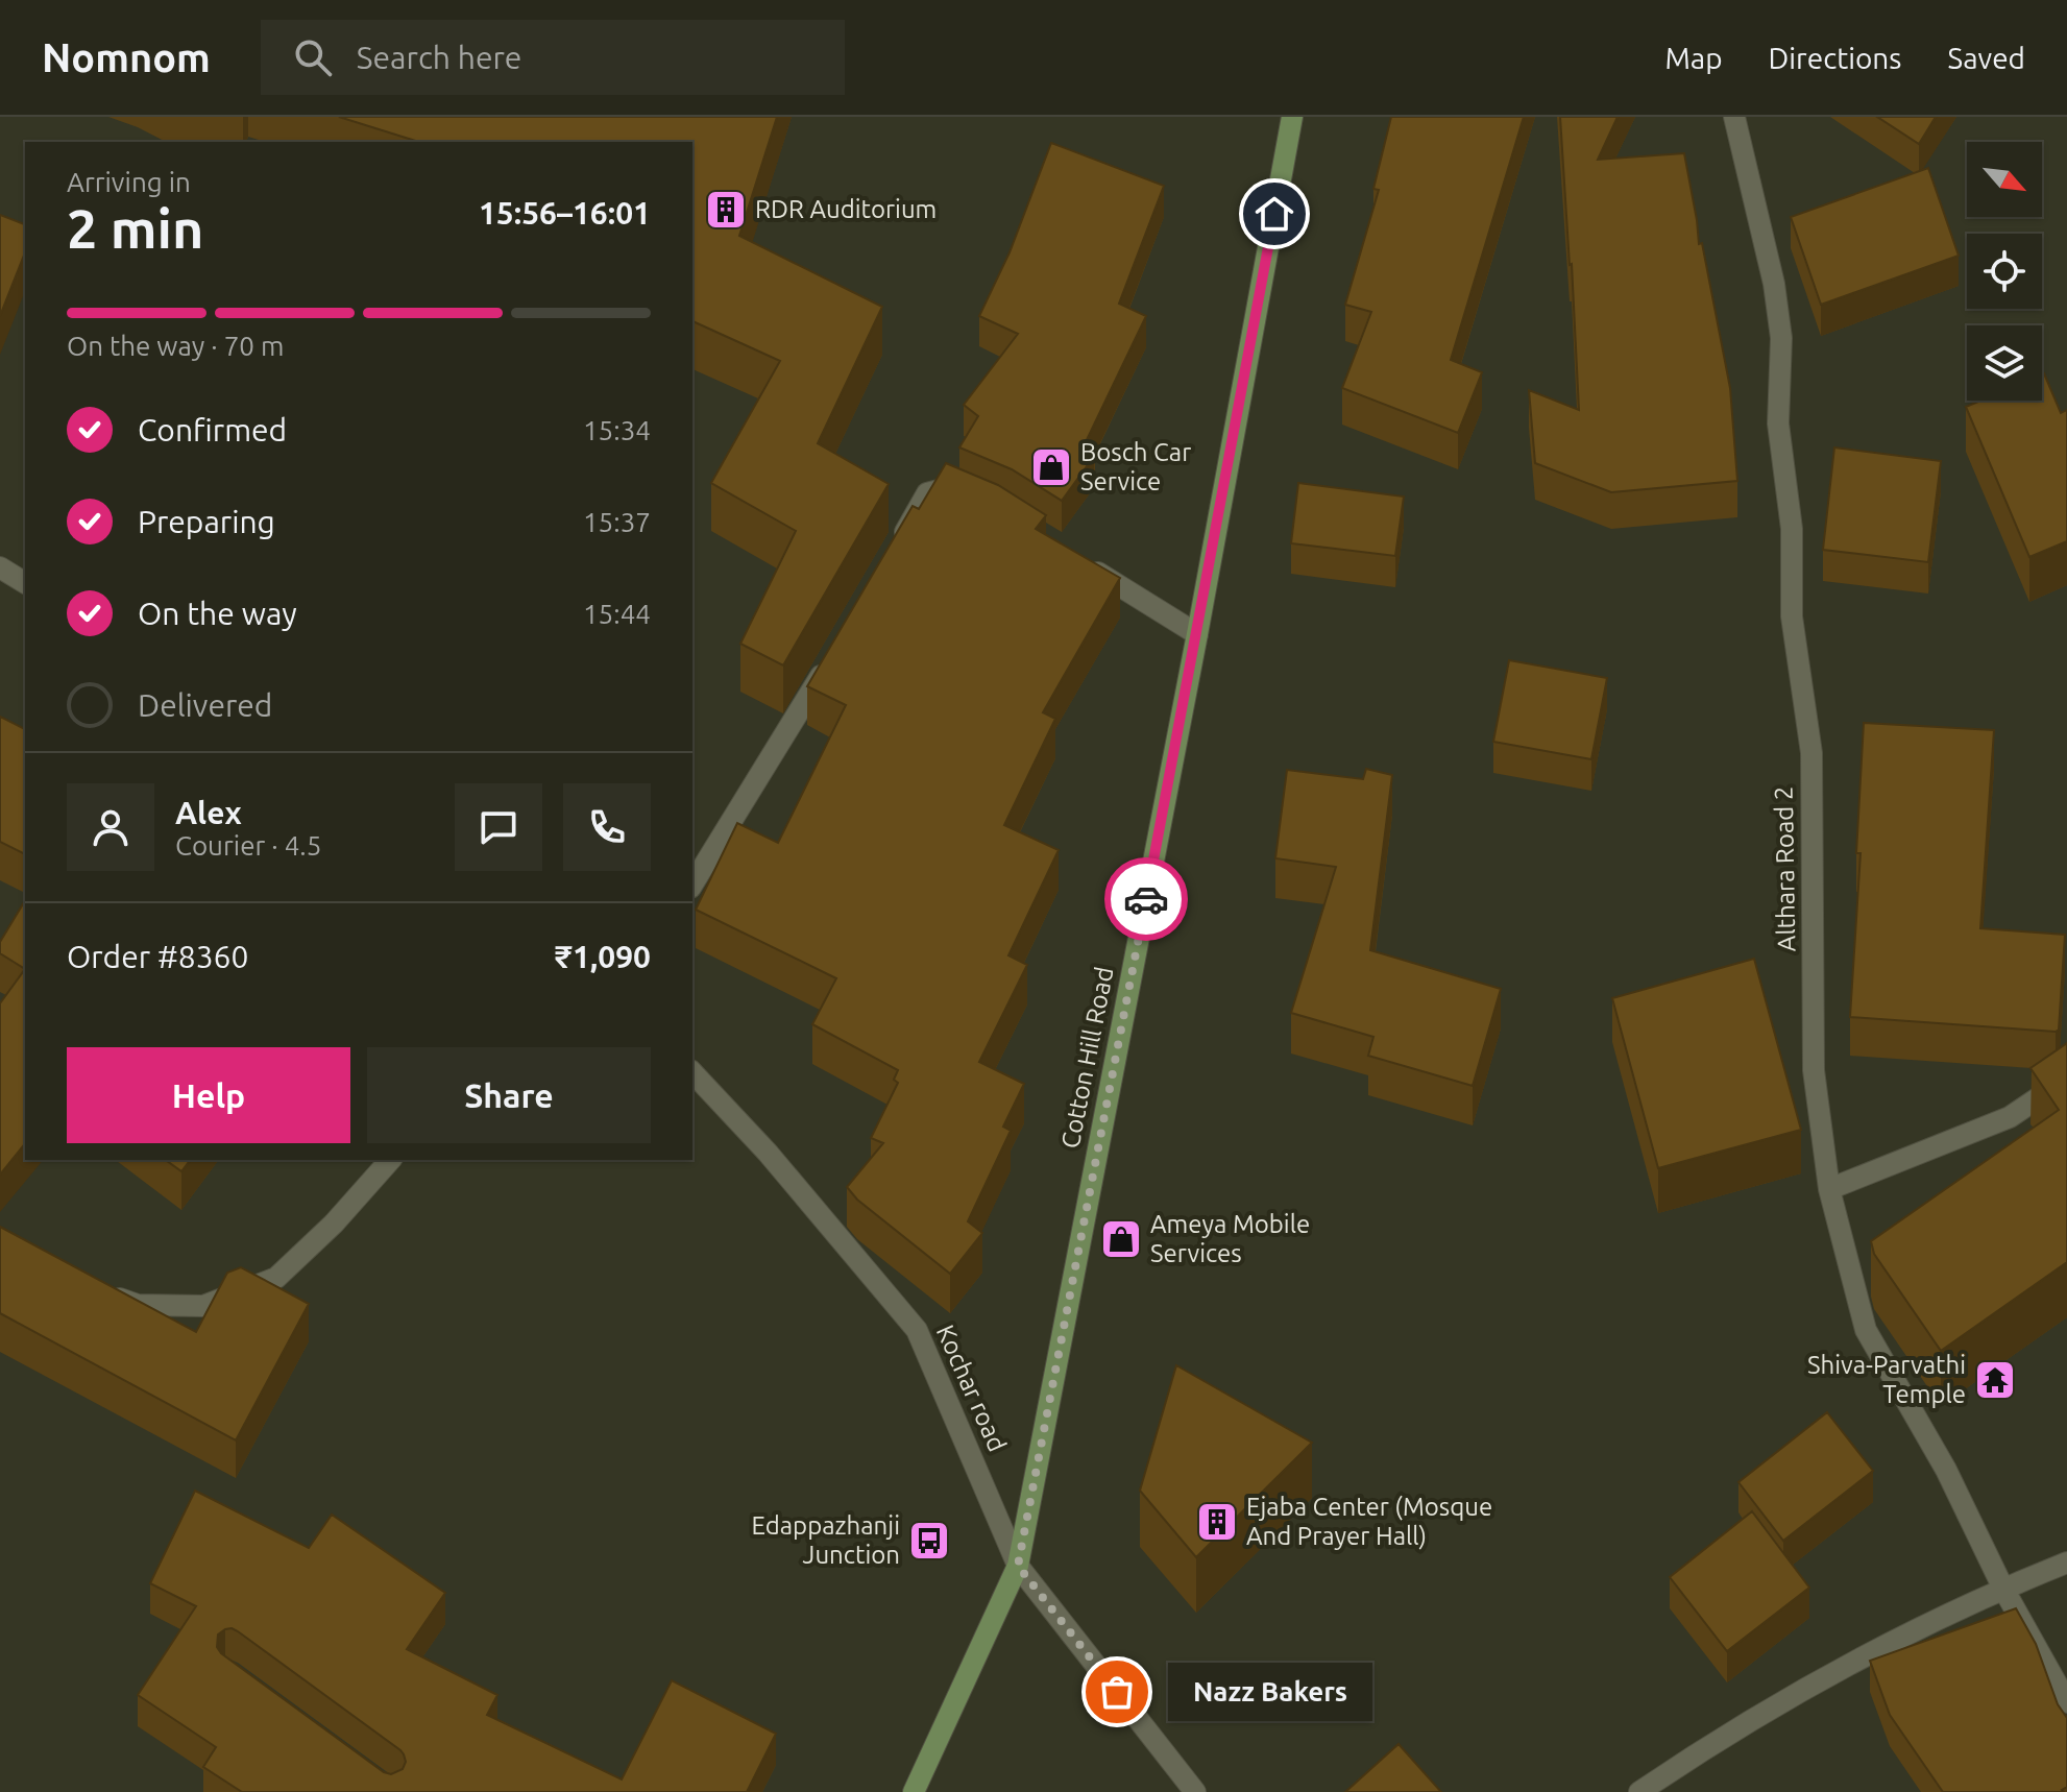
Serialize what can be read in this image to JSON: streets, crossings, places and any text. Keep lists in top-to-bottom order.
{
  "streets": {
    "main road": ["Cotton Hill Road"],
    "street": ["Althara Road 2", "Kochar road"]
  },
  "crossings": [
    ["Cotton Hill Road", "Kochar road"]
  ],
  "places": {
    "building": ["RDR Auditorium", "Ejaba Center (Mosque And Prayer Hall)"],
    "shop": ["Bosch Car Service", "Ameya Mobile Services"],
    "temple": ["Shiva-Parvathi Temple"],
    "bus stop": ["Edappazhanji Junction"],
    "other": ["Nazz Bakers"]
  },
  "north": "bottom right",
  "page": {
    "header": "Nomnom",
    "search": "Search here",
    "nav": ["Map", "Directions", "Saved"],
    "heading": ["2 min", "Arriving in", "15:56–16:01"],
    "panel": [
      "Alex",
      "Courier · 4.5",
      "Order #8360",
      "₹1,090"
    ],
    "bar": "On the way · 70 m",
    "list": [
      ["Confirmed", "15:34"],
      ["Preparing", "15:37"],
      ["On the way", "15:44"],
      "Delivered"
    ],
    "buttons": ["Help", "Share"],
    "bubble": "Nazz Bakers"
  }
}
